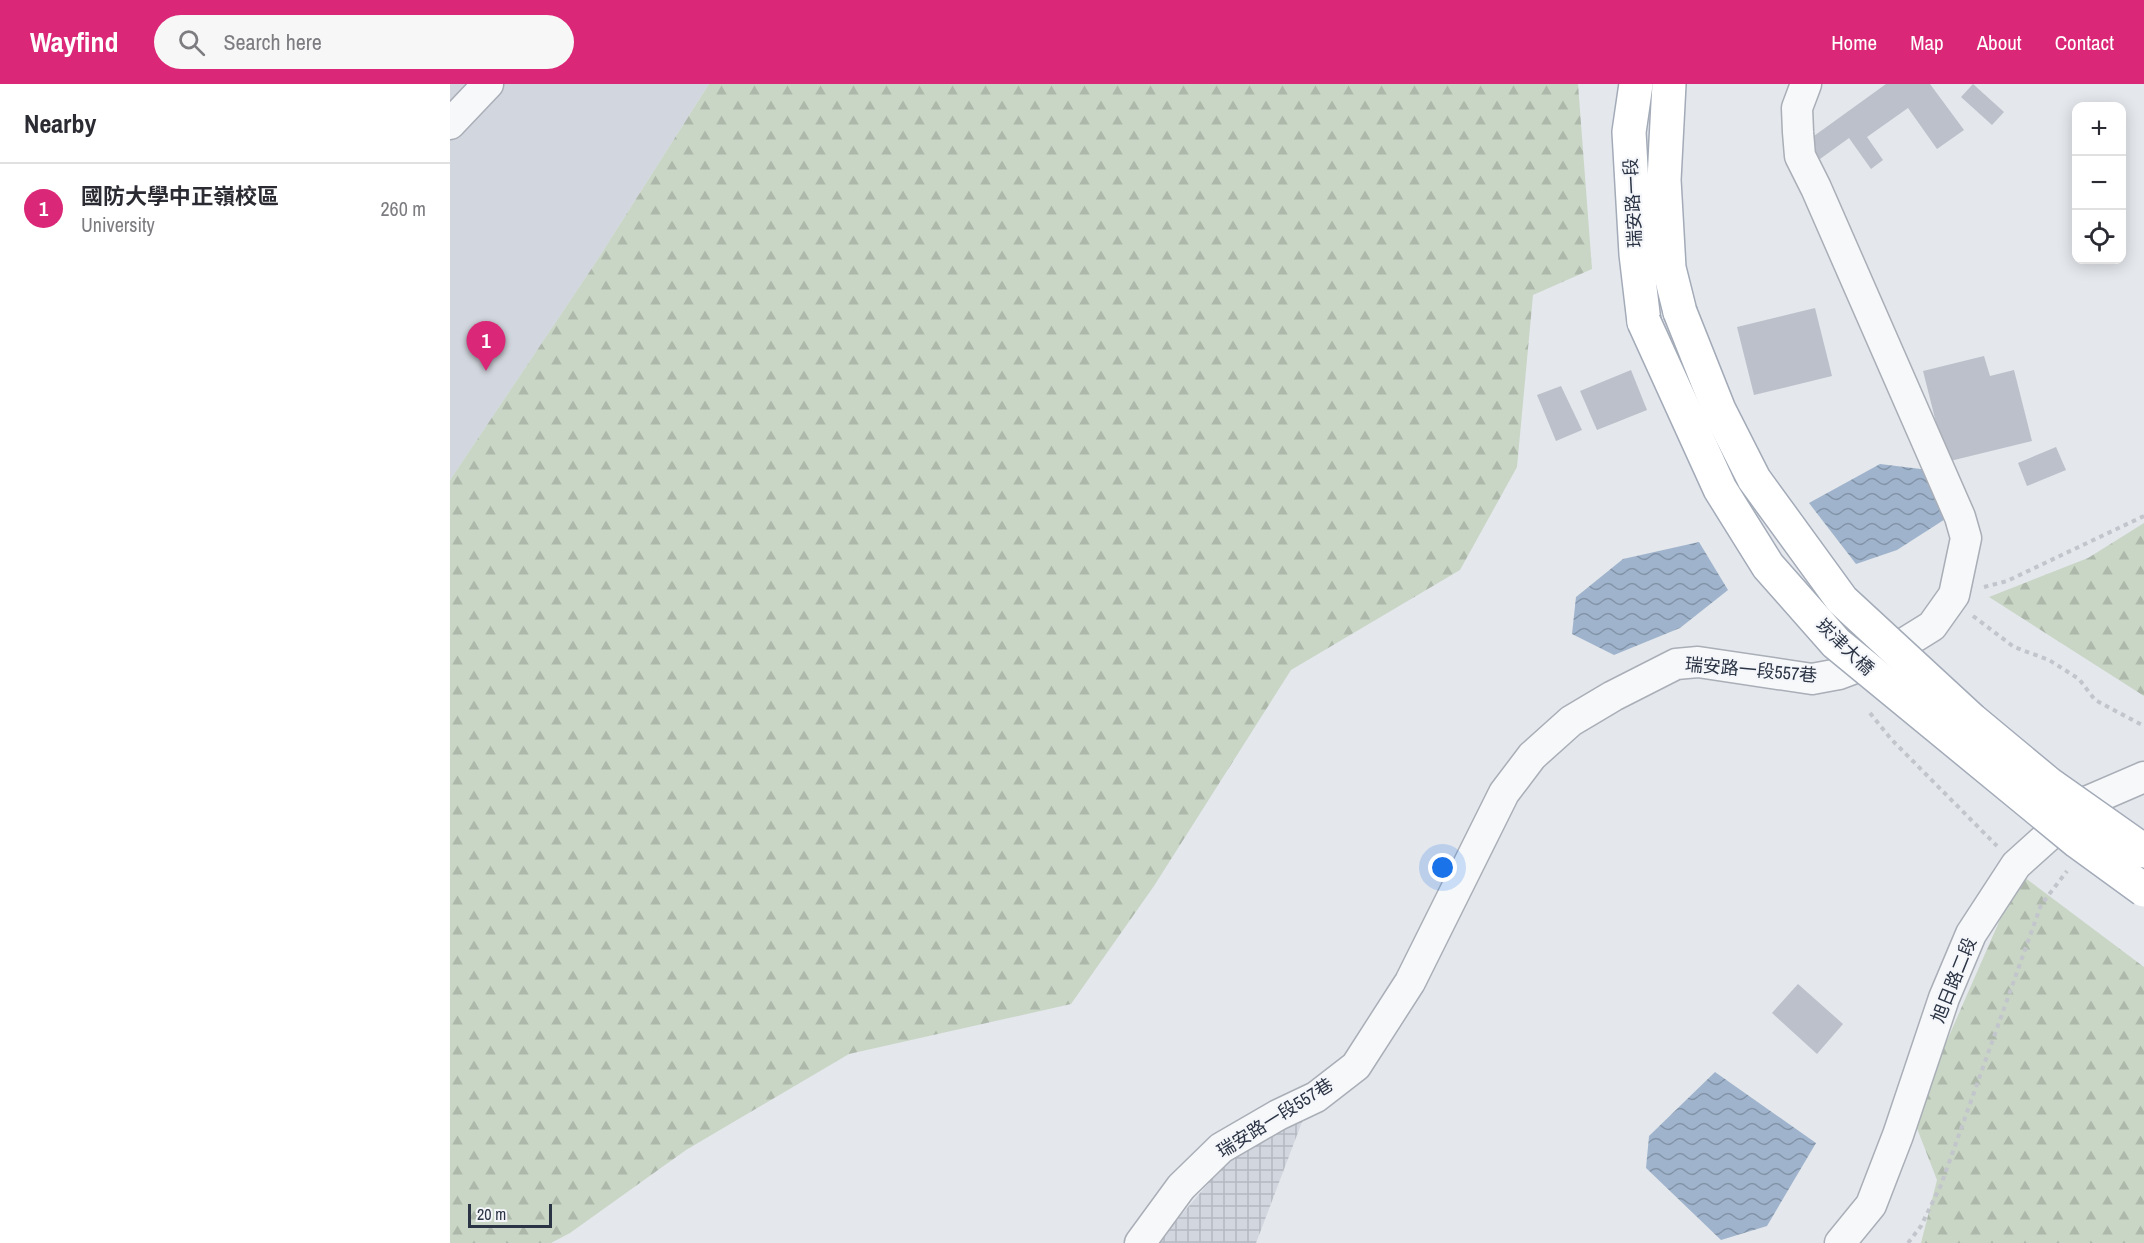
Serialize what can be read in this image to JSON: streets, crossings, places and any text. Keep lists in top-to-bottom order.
{
  "streets": {
    "main road": ["瑞安路一段", "崁津大橋"],
    "street": ["瑞安路一段557巷", "旭日路二段"]
  },
  "crossings": [
    ["瑞安路一段", "崁津大橋"]
  ],
  "scale_bar": "20 m",
  "page": {
    "header": "Wayfind",
    "search": "Search here",
    "nav": [
      "Home",
      "Map",
      "About",
      "Contact"
    ],
    "heading": "Nearby",
    "map_buttons": ["+", "−"],
    "list": [
      {
        "mark": "1",
        "name": "國防大學中正嶺校區",
        "note": "University",
        "value": "260 m"
      }
    ],
    "pins": "1",
    "scale": "20 m"
  }
}
